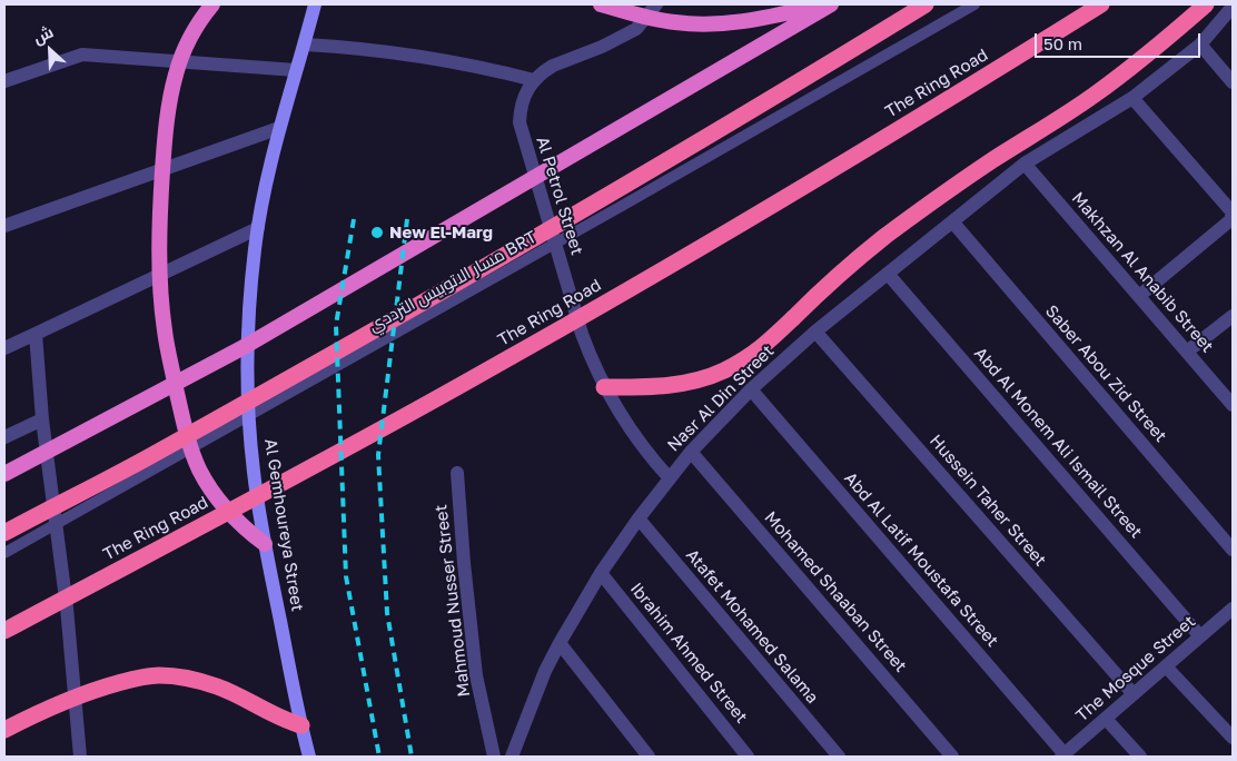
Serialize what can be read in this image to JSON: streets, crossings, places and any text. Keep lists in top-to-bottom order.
{
  "streets": {
    "highway": ["The Ring Road"],
    "main road": ["Al Gemhoureya Street"],
    "street": [
      "Al Petrol Street",
      "Makhzan Al Anabib Street",
      "Saber Abou Zid Street",
      "Nasr Al Din Street",
      "Abd Al Monem Ali Ismail Street",
      "Hussein Taher Street",
      "Abd Al Latif Moustafa Street",
      "Mohamed Shaaban Street",
      "Mahmoud Nusser Street",
      "Atafet Mohamed Salama",
      "Ibrahim Ahmed Street",
      "The Mosque Street"
    ],
    "lane": ["مسار الاتوبيس الترددي BRT"]
  },
  "crossings": [
    ["Al Petrol Street", "Nasr Al Din Street"],
    ["Makhzan Al Anabib Street", "Nasr Al Din Street"],
    ["Saber Abou Zid Street", "Nasr Al Din Street"],
    ["Nasr Al Din Street", "Abd Al Monem Ali Ismail Street"],
    ["Nasr Al Din Street", "Hussein Taher Street"],
    ["Nasr Al Din Street", "Abd Al Latif Moustafa Street"],
    ["Nasr Al Din Street", "Mohamed Shaaban Street"],
    ["Nasr Al Din Street", "Atafet Mohamed Salama"],
    ["Nasr Al Din Street", "Ibrahim Ahmed Street"],
    ["Abd Al Monem Ali Ismail Street", "The Mosque Street"],
    ["Hussein Taher Street", "The Mosque Street"],
    ["Abd Al Latif Moustafa Street", "The Mosque Street"]
  ],
  "places": ["New El-Marg"],
  "scale_bar": "50 m",
  "north": "top left"
}
